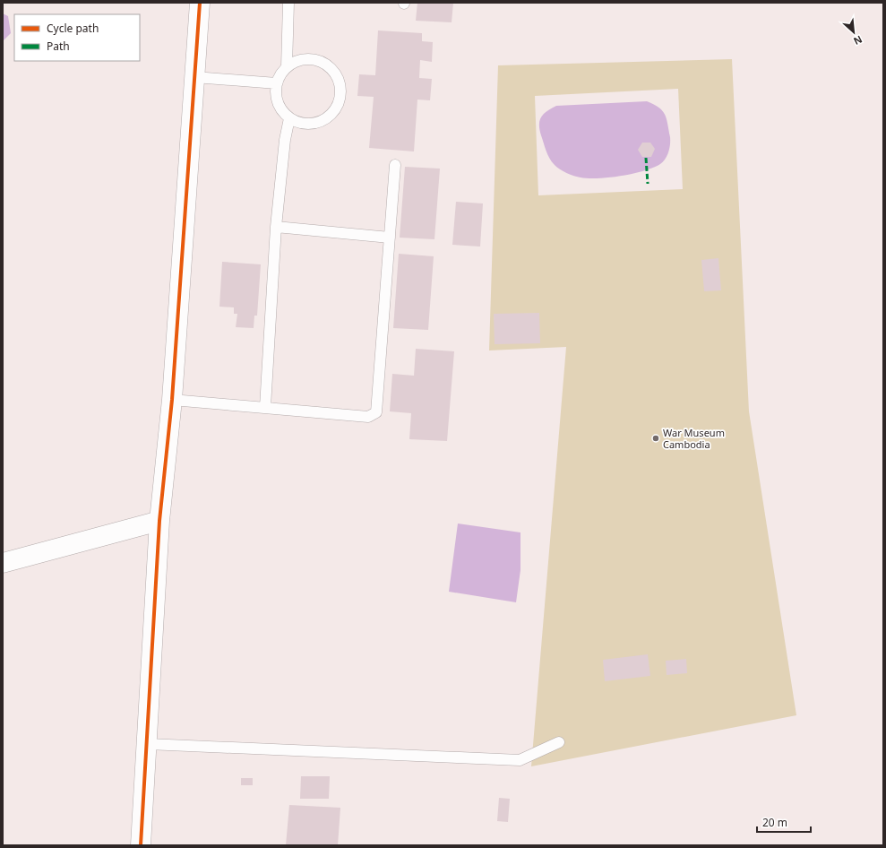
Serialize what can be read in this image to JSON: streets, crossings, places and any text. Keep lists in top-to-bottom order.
{
  "places": ["War Museum Cambodia"],
  "legend": ["Cycle path", "Path"],
  "scale_bar": "20 m",
  "north": "bottom right"
}
